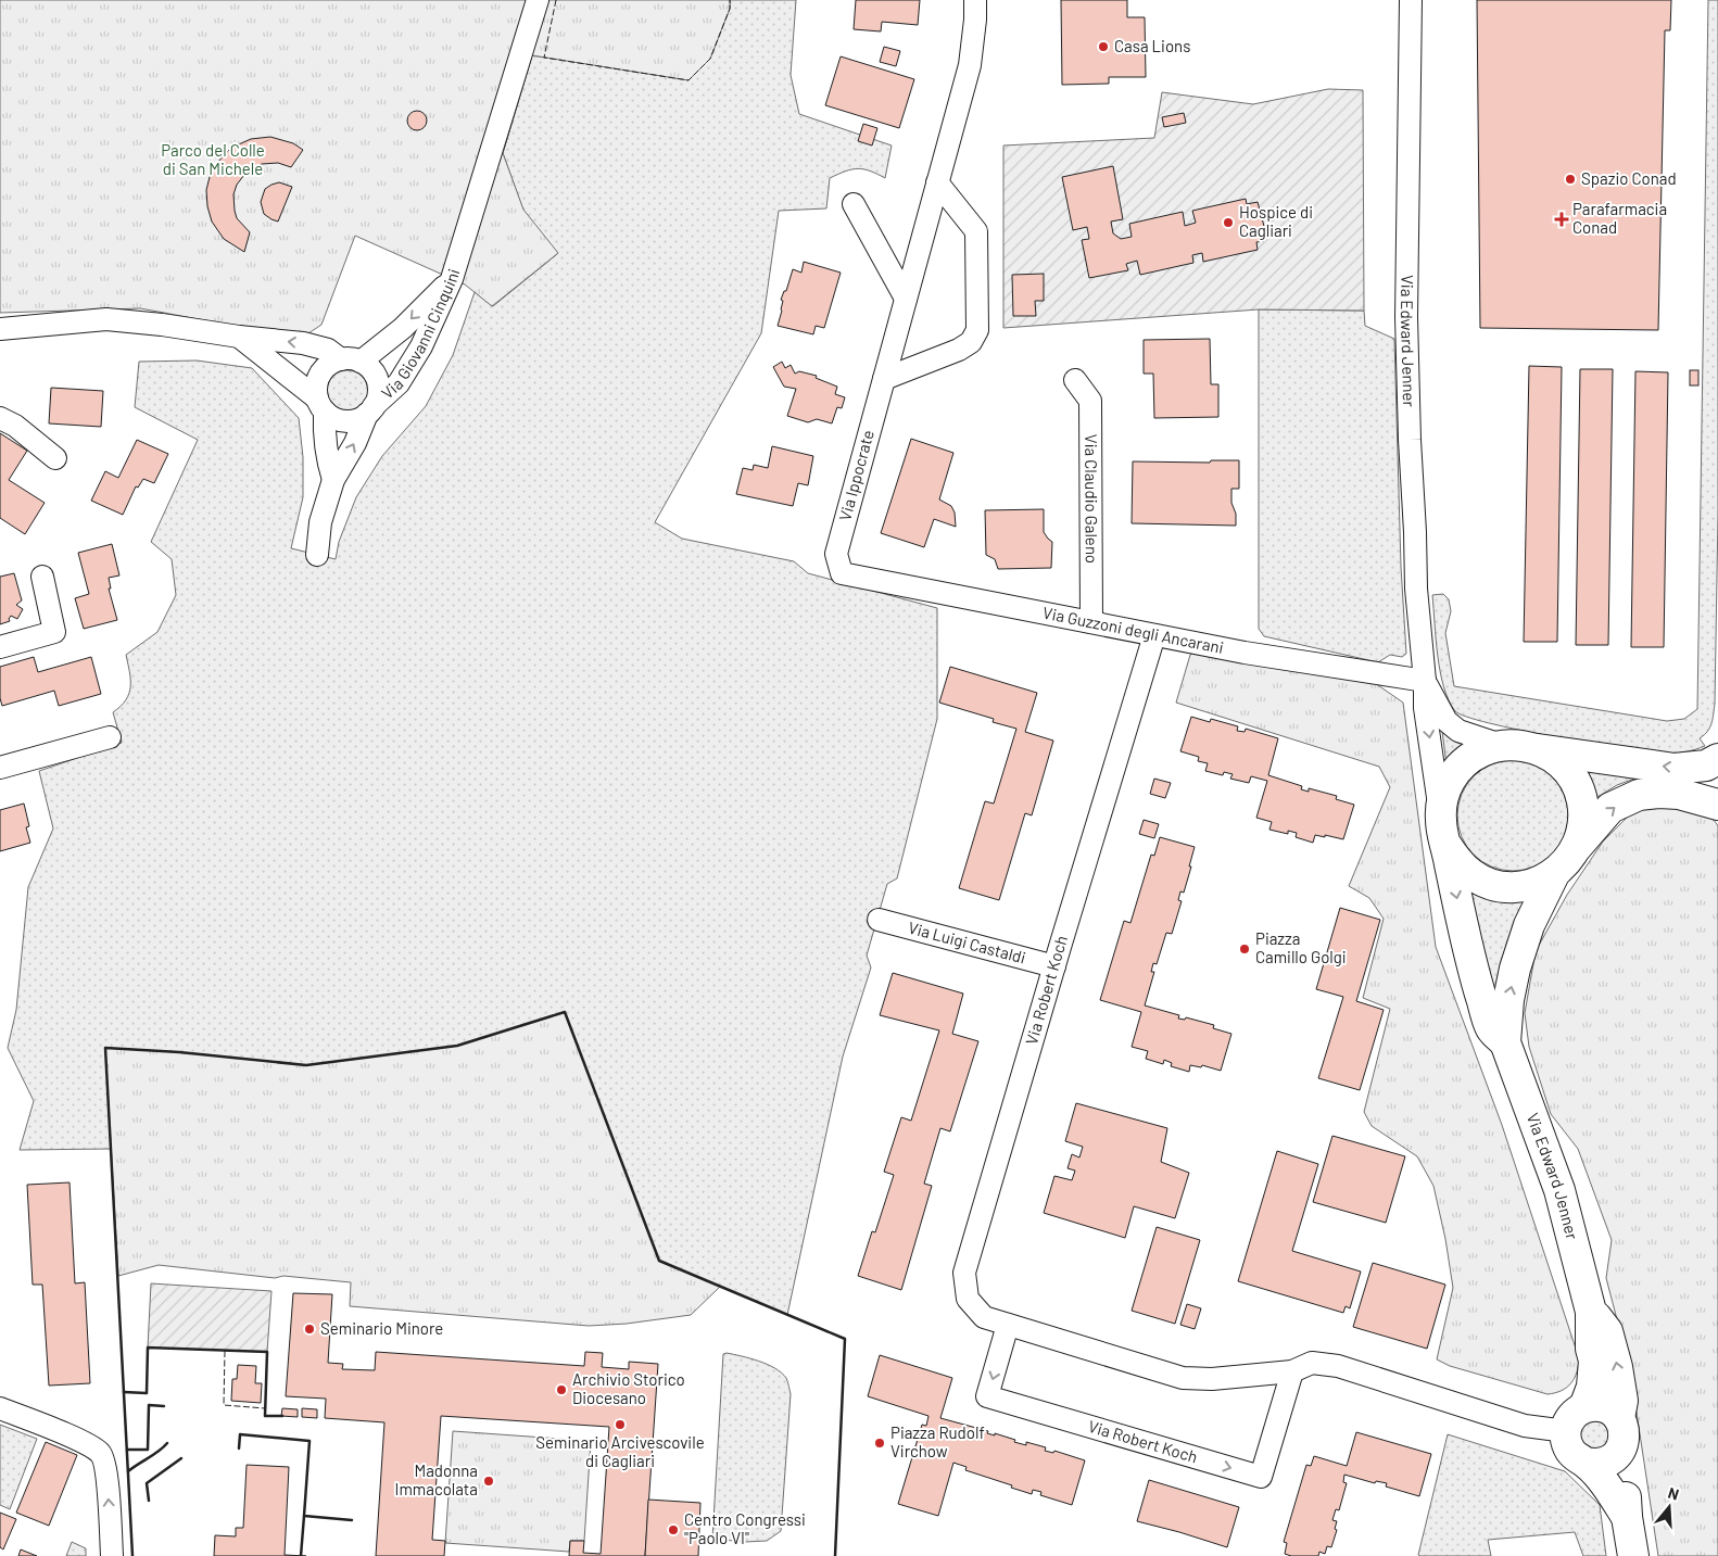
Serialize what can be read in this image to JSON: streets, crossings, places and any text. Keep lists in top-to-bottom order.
{
  "streets": {
    "main road": ["Via Edward Jenner"],
    "street": [
      "Via Giovanni Cinquini",
      "Via Ippocrate",
      "Via Claudio Galeno",
      "Via Guzzoni degli Ancarani",
      "Via Luigi Castaldi",
      "Via Robert Koch"
    ]
  },
  "crossings": [
    ["Via Edward Jenner", "Via Guzzoni degli Ancarani"],
    ["Via Edward Jenner", "Via Robert Koch"],
    ["Via Ippocrate", "Via Guzzoni degli Ancarani"],
    ["Via Claudio Galeno", "Via Guzzoni degli Ancarani"],
    ["Via Guzzoni degli Ancarani", "Via Robert Koch"],
    ["Via Luigi Castaldi", "Via Robert Koch"]
  ],
  "parks": ["Parco del Colle di San Michele"],
  "places": {
    "other": [
      "Casa Lions",
      "Spazio Conad",
      "Hospice di Cagliari",
      "Piazza Camillo Golgi",
      "Seminario Minore",
      "Archivio Storico Diocesano",
      "Seminario Arcivescovile di Cagliari",
      "Piazza Rudolf Virchow",
      "Madonna Immacolata",
      "Centro Congressi \"Paolo VI\""
    ],
    "health": ["Parafarmacia Conad"]
  },
  "north": "top"
}
